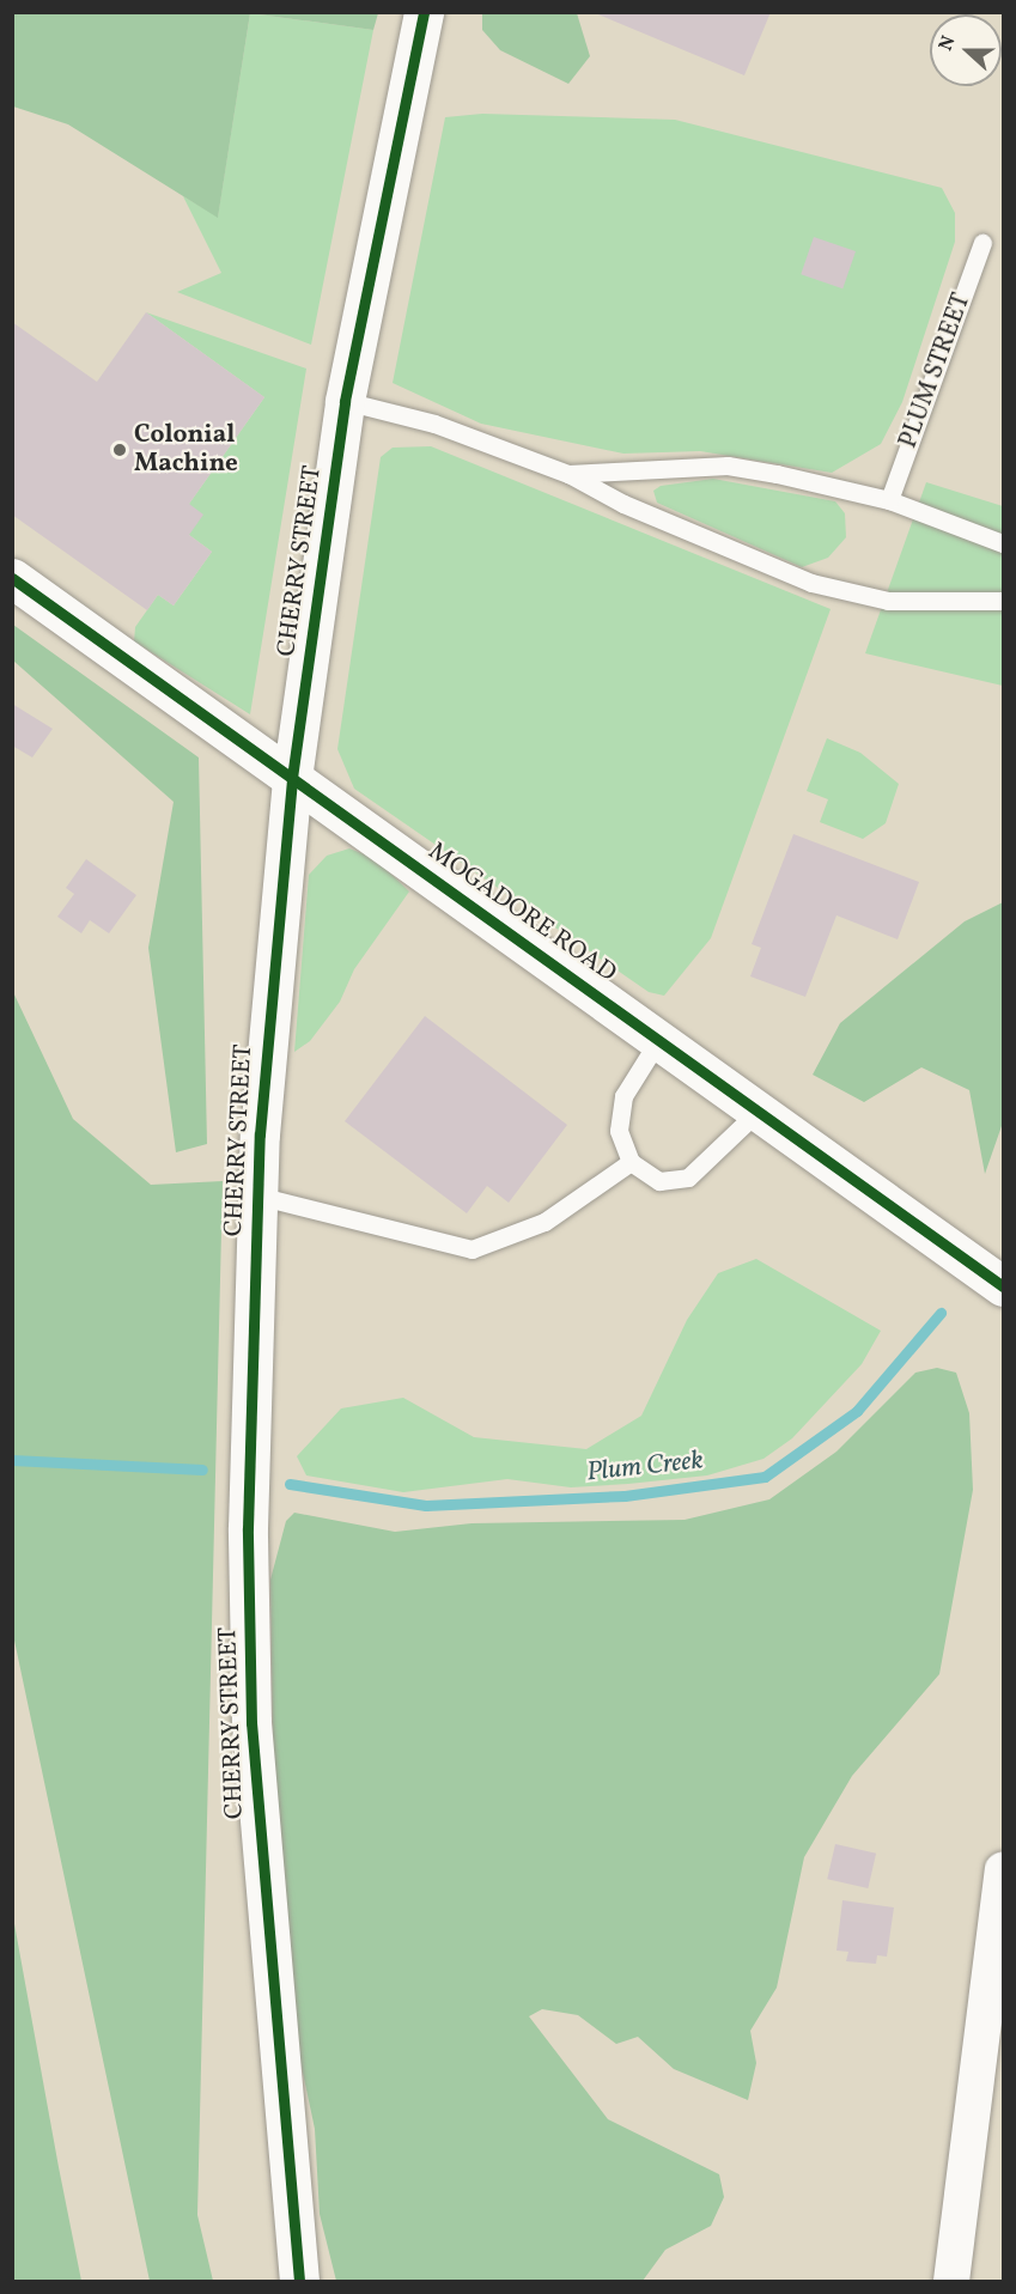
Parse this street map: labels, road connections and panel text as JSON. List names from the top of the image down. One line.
{"streets":{"street":["CHERRY STREET","MOGADORE ROAD"],"lane":["PLUM STREET"]},"crossings":[["CHERRY STREET","MOGADORE ROAD"]],"water":["Plum Creek"],"places":["Colonial Machine"],"north":"left"}
